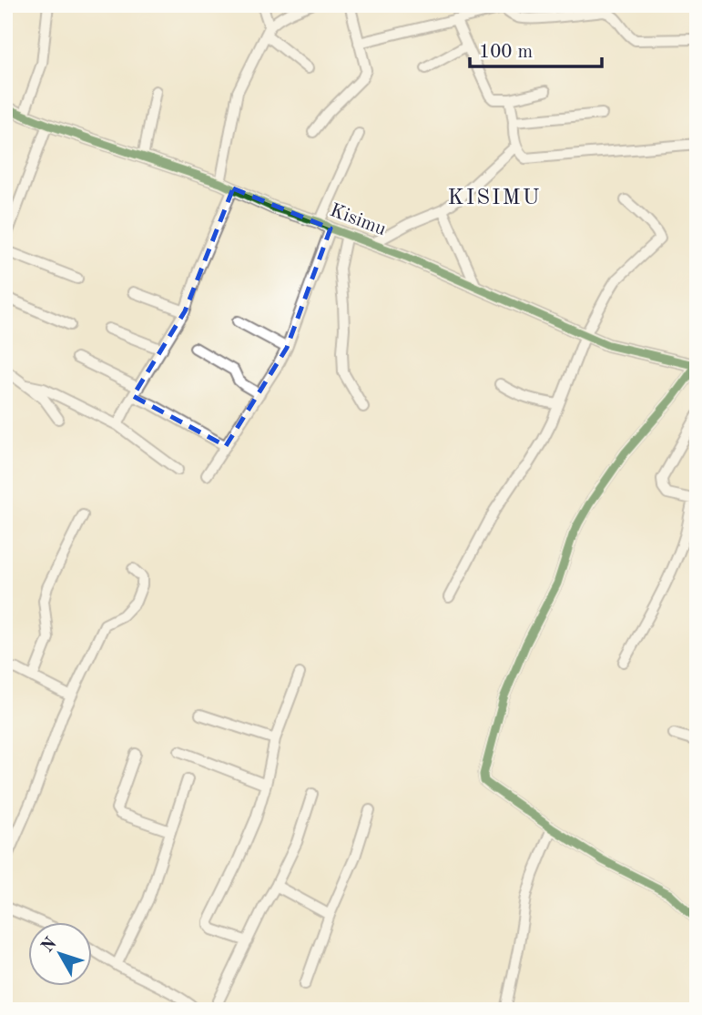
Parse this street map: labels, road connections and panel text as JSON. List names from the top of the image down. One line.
{"streets":{"street":["Kisimu"]},"districts":["KISIMU"],"scale_bar":"100 m","north":"top left"}
